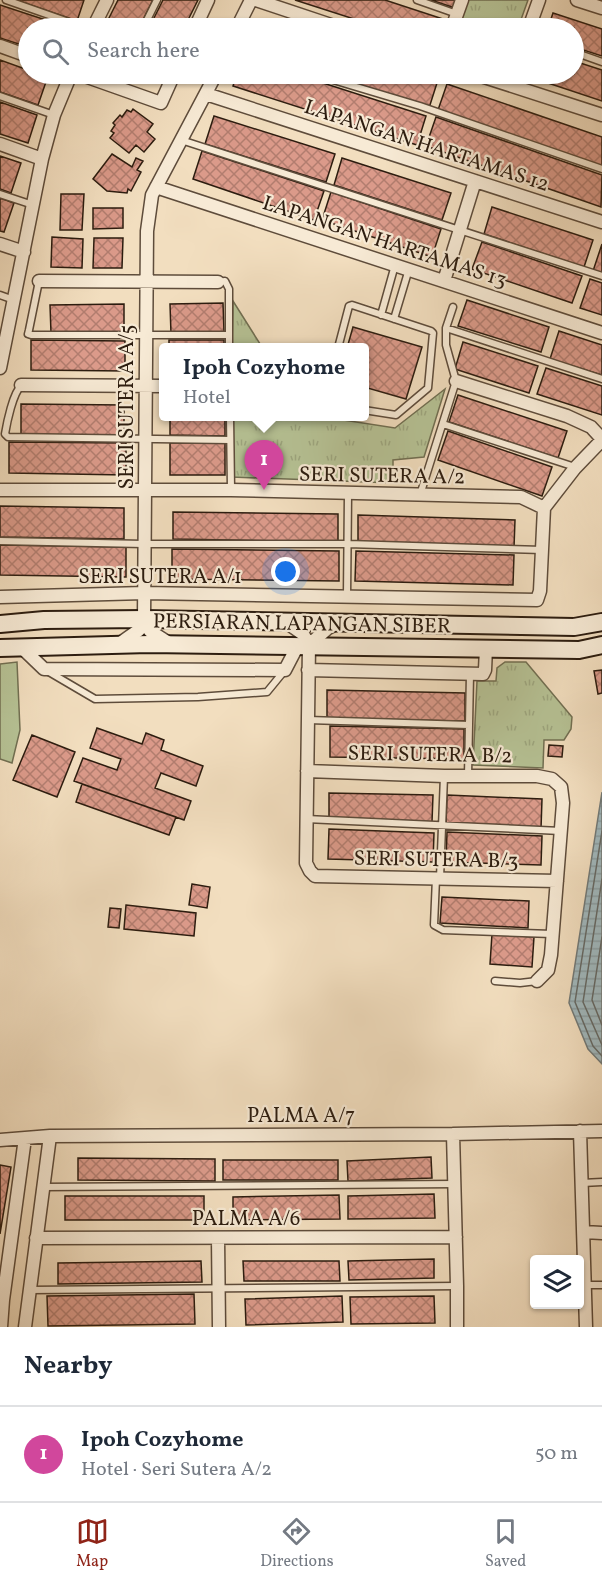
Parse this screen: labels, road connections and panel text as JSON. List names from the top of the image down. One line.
{"streets":{"main road":["PERSIARAN LAPANGAN SIBER"],"street":["LAPANGAN HARTAMAS 12","LAPANGAN HARTAMAS 13","SERI SUTERA A/5","SERI SUTERA A/2","SERI SUTERA A/1","SERI SUTERA B/2","SERI SUTERA B/3","PALMA A/7","PALMA A/6"]},"crossings":[["LAPANGAN HARTAMAS 13","SERI SUTERA A/5"],["SERI SUTERA A/5","SERI SUTERA A/2"],["SERI SUTERA A/5","SERI SUTERA A/1"],["SERI SUTERA A/5","PERSIARAN LAPANGAN SIBER"]],"page":{"search":"Search here","popup":["Ipoh Cozyhome","Hotel"],"pins":"1","heading":"Nearby","list":[{"mark":"1","name":"Ipoh Cozyhome","note":"Hotel · Seri Sutera A/2","value":"50 m"}],"nav":["Map","Directions","Saved"]}}
